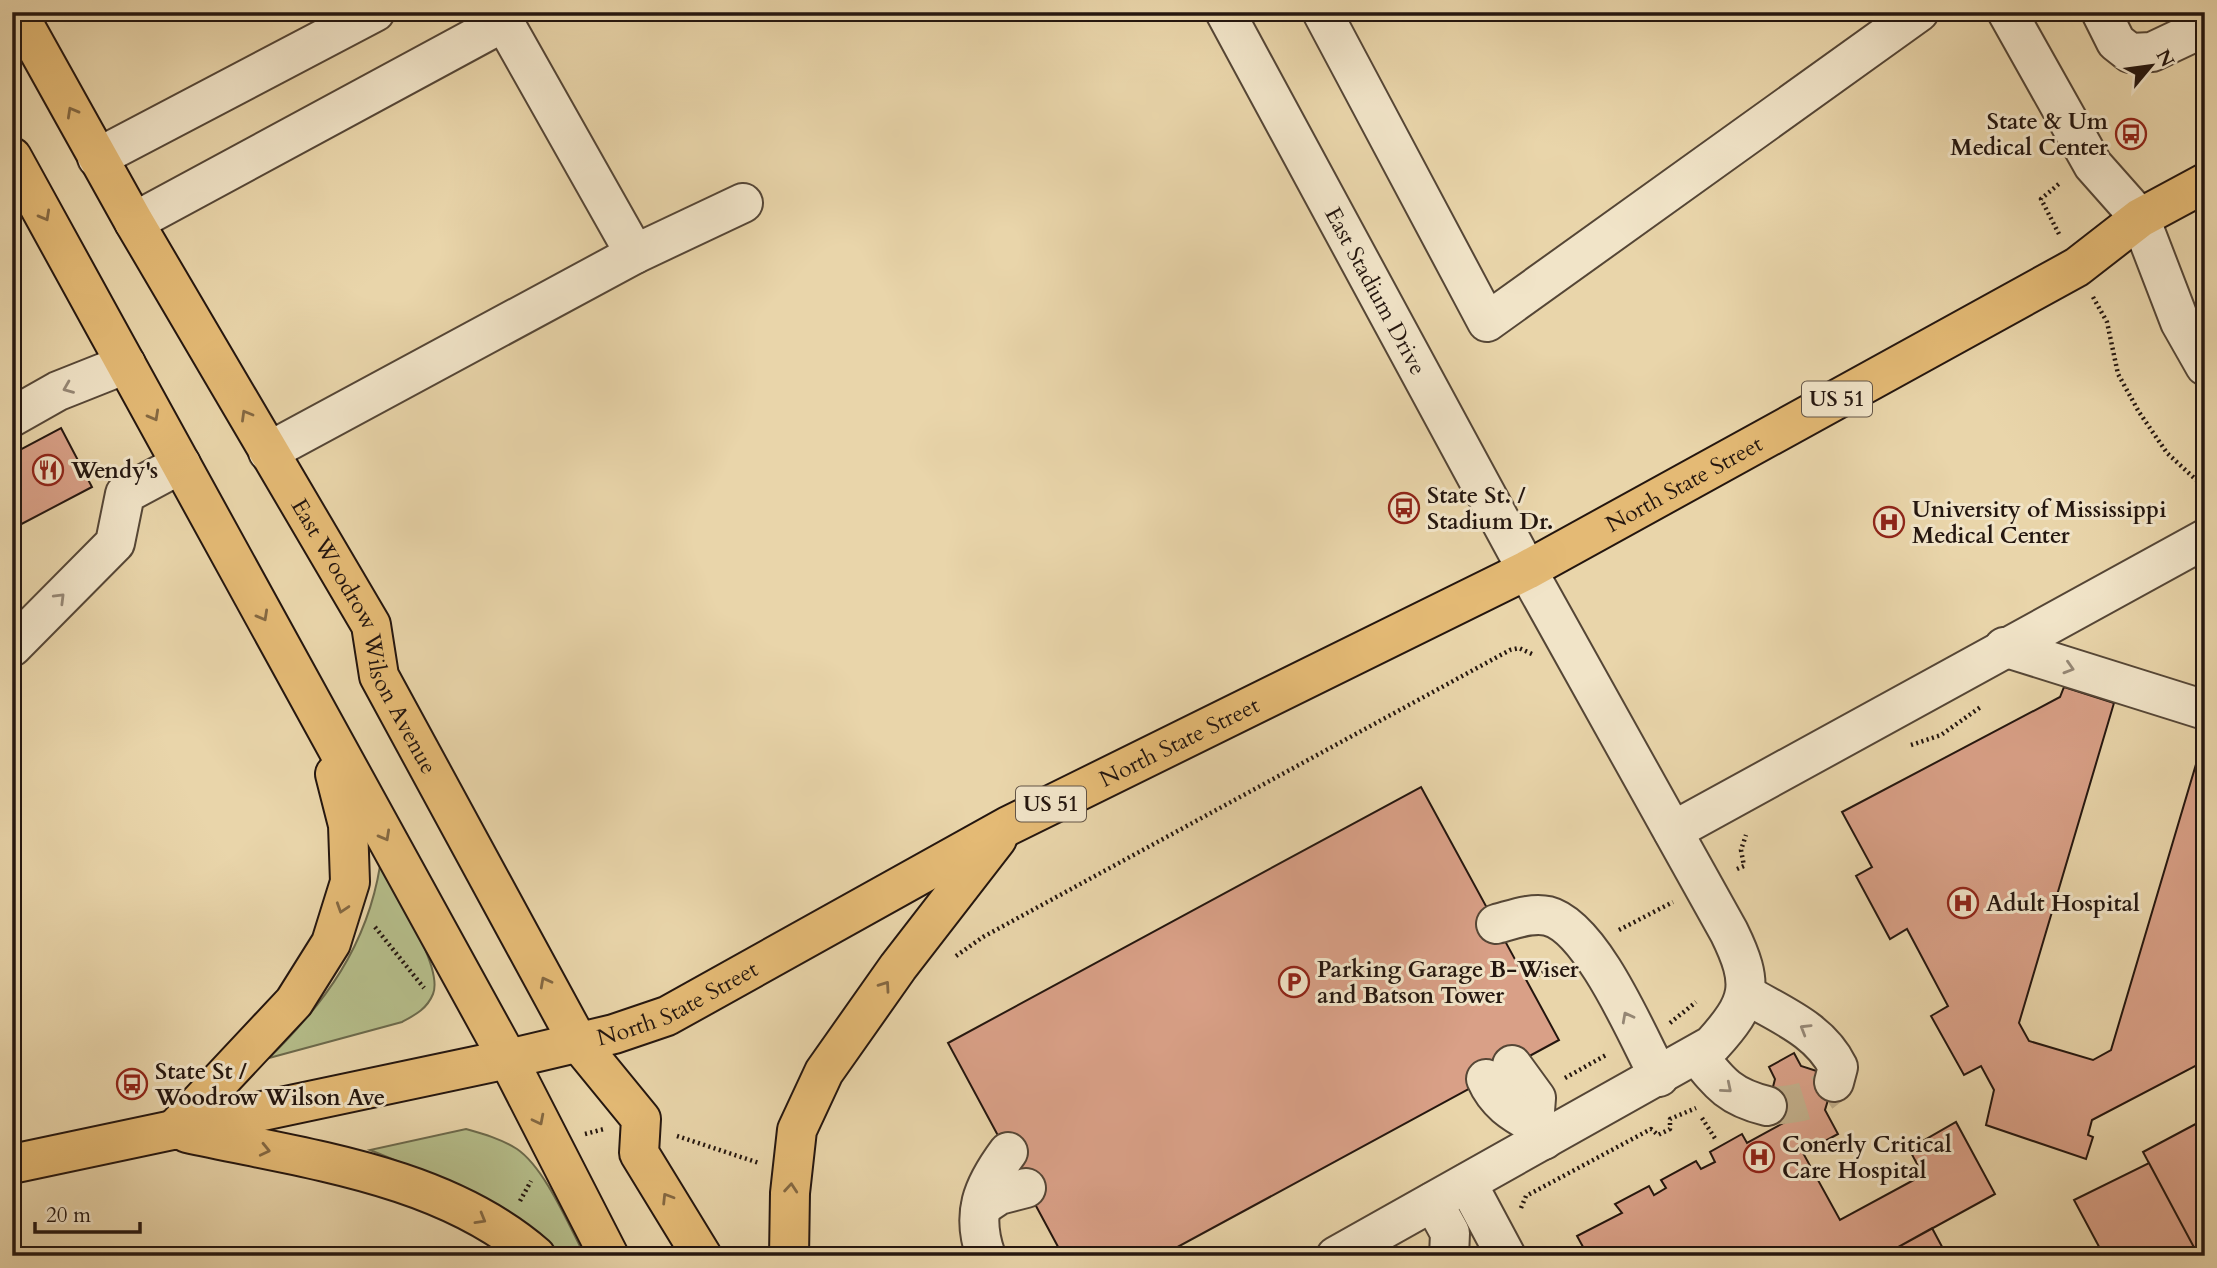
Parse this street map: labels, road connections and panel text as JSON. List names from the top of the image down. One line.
{"streets":{"main road":["US 51","North State Street","East Woodrow Wilson Avenue"],"street":["East Stadium Drive"]},"crossings":[["East Stadium Drive","North State Street"],["North State Street","East Woodrow Wilson Avenue"]],"places":{"bus stop":["State & Um Medical Center","State St. / Stadium Dr.","State St / Woodrow Wilson Ave"],"restaurant":["Wendy's"],"hospital":["University of Mississippi Medical Center","Adult Hospital","Conerly Critical Care Hospital"],"parking":["Parking Garage B-Wiser and Batson Tower"]},"scale_bar":"20 m","north":"top right"}
